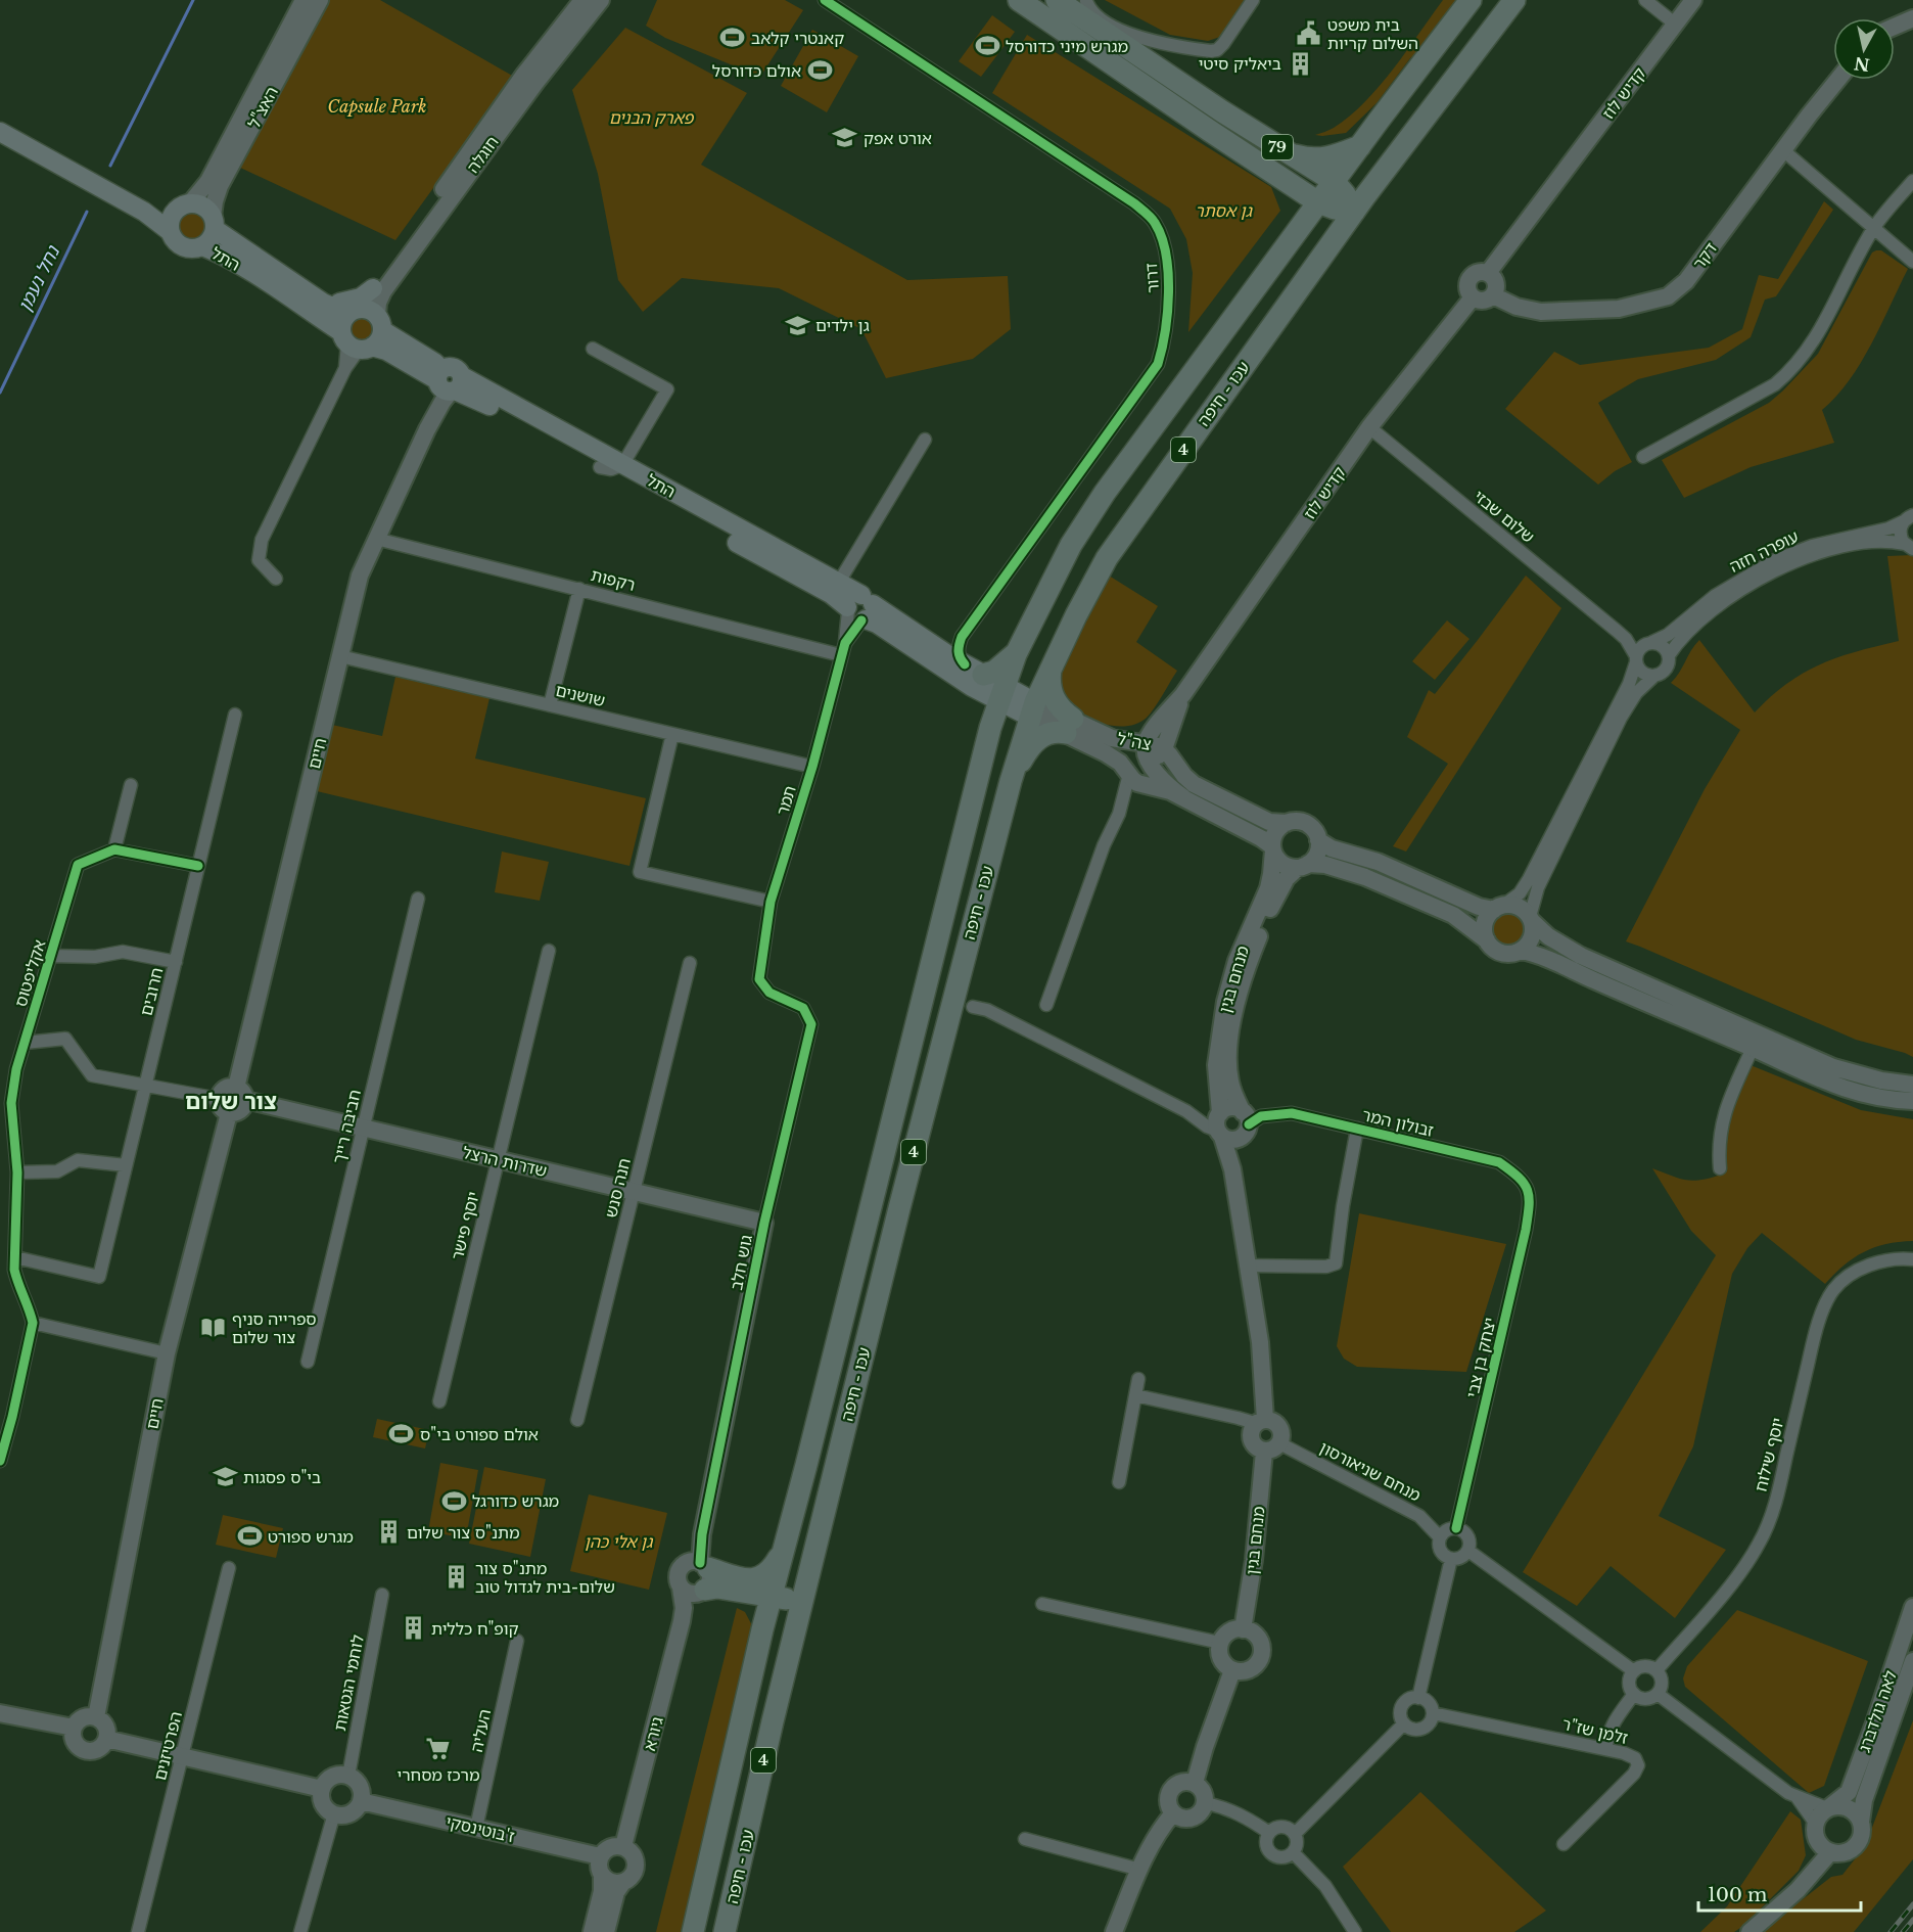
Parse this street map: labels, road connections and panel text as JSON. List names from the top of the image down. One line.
{"streets":{"highway":["79","עכו - חיפה","4"],"main road":["התל","צה\"ל"],"street":["קדיש לוז","האצ\"ל","חוגלה","דקר","דרור","שלום שבזי","עופרה חזה","רקפות","שושנים","חיים","תמר","אקליפטוס","מנחם בגין","חרובים","זבולון המר","חביבה רייך","שדרות הרצל","חנה סנש","יוסף פישר","גוש חלב","יצחק בן צבי","יוסף שילוח","מנחם שניאורסון","לוחמי הגטאות","לאה גולדברג","העליה","זלמן שז\"ר","גיורא","הפרטיזנים","ז'בוטינסקי"]},"crossings":[["קדיש לוז","דקר"],["קדיש לוז","שלום שבזי"],["קדיש לוז","צה\"ל"],["האצ\"ל","התל"],["79","עכו - חיפה"],["חוגלה","התל"],["התל","עכו - חיפה"],["התל","צה\"ל"],["התל","חיים"],["התל","תמר"],["עכו - חיפה","צה\"ל"],["שלום שבזי","עופרה חזה"],["רקפות","חיים"],["רקפות","תמר"],["שושנים","חיים"],["שושנים","תמר"],["צה\"ל","מנחם בגין"],["חיים","שדרות הרצל"],["תמר","גוש חלב"],["אקליפטוס","חרובים"],["מנחם בגין","זבולון המר"],["מנחם בגין","מנחם שניאורסון"],["זבולון המר","יצחק בן צבי"],["חביבה רייך","שדרות הרצל"],["שדרות הרצל","חנה סנש"],["שדרות הרצל","יוסף פישר"],["שדרות הרצל","גוש חלב"],["גוש חלב","גיורא"],["יצחק בן צבי","מנחם שניאורסון"],["לוחמי הגטאות","ז'בוטינסקי"],["העליה","ז'בוטינסקי"],["גיורא","ז'בוטינסקי"]],"districts":["צור שלום"],"water":["נחל נעמן"],"parks":["Capsule Park","פארק הבנים","גן אסתר","גן אלי כהן"],"places":{"public building":["בית משפט השלום קריות"],"sports":["קאנטרי קלאב","מגרש מיני כדורסל","אולם כדורסל","אולם ספורט בי\"ס","מגרש כדורגל","מגרש ספורט"],"building":["ביאליק סיטי","מתנ\"ס צור שלום","מתנ\"ס צור שלום-בית לגדול טוב","קופ\"ח כללית"],"school or university":["אורט אפק","גן ילדים","בי\"ס פסגות"],"library":["ספרייה סניף צור שלום"],"supermarket":["מרכז מסחרי"]},"scale_bar":"100 m","north":"bottom"}
